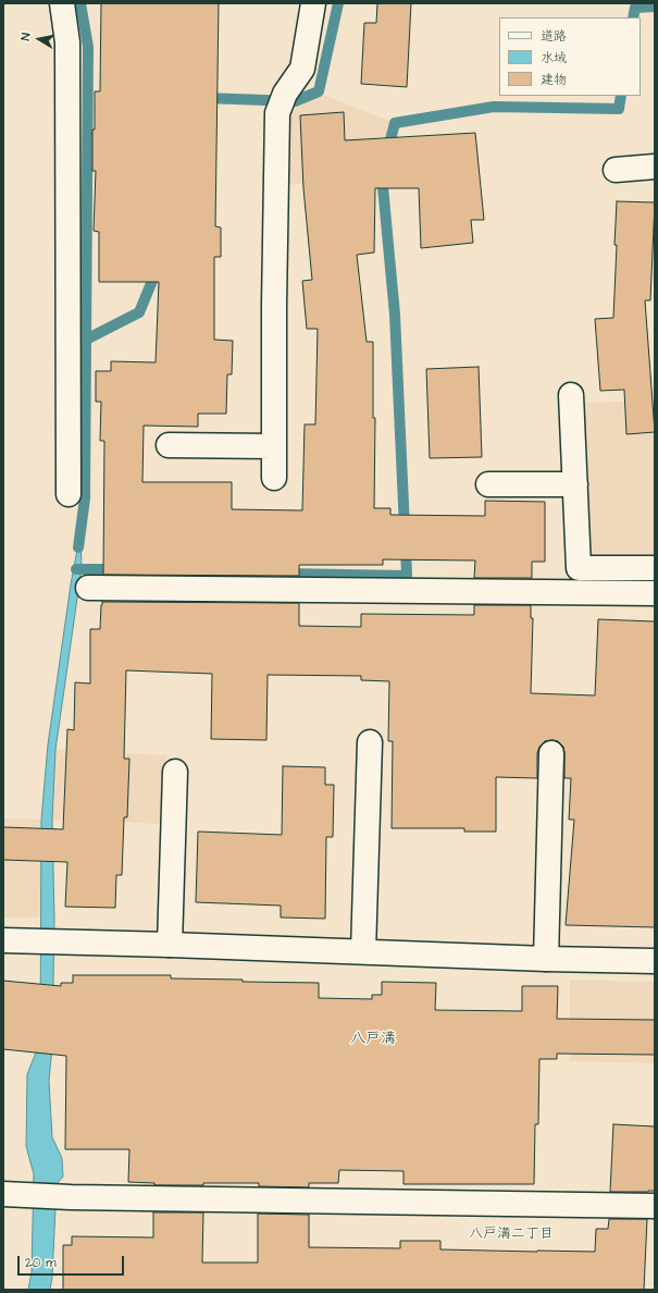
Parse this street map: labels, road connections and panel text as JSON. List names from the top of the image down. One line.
{"districts":["八戸溝","八戸溝二丁目"],"legend":["道路","水域","建物"],"scale_bar":"20 m","north":"left"}
